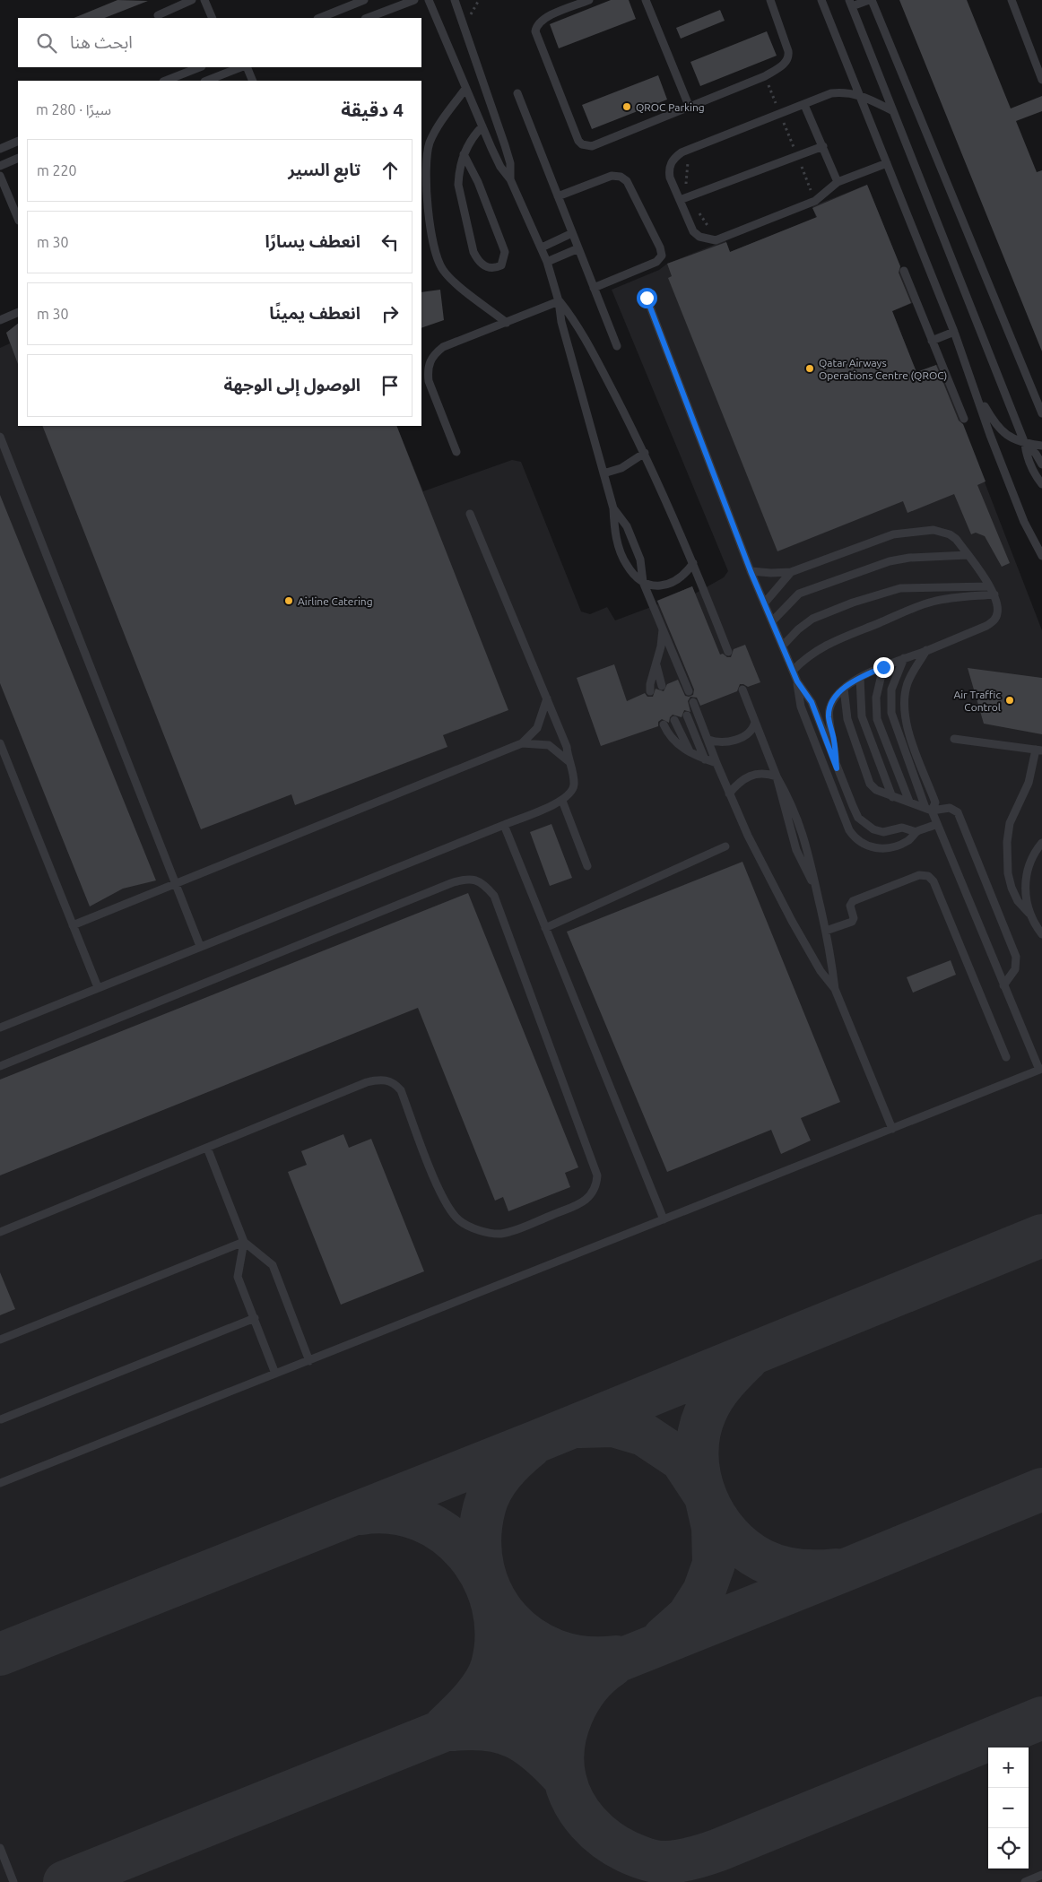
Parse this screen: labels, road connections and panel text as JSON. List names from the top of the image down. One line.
{"places":["QROC Parking","Qatar Airways Operations Centre (QROC)","Airline Catering","Air Traffic Control"],"page":{"search":"ابحث هنا","heading":["4 دقيقة","سيرًا · 280 m"],"list":[["تابع السير","220 m"],["انعطف يسارًا","30 m"],["انعطف يمينًا","30 m"],"الوصول إلى الوجهة"],"map_buttons":["+","−"]}}
